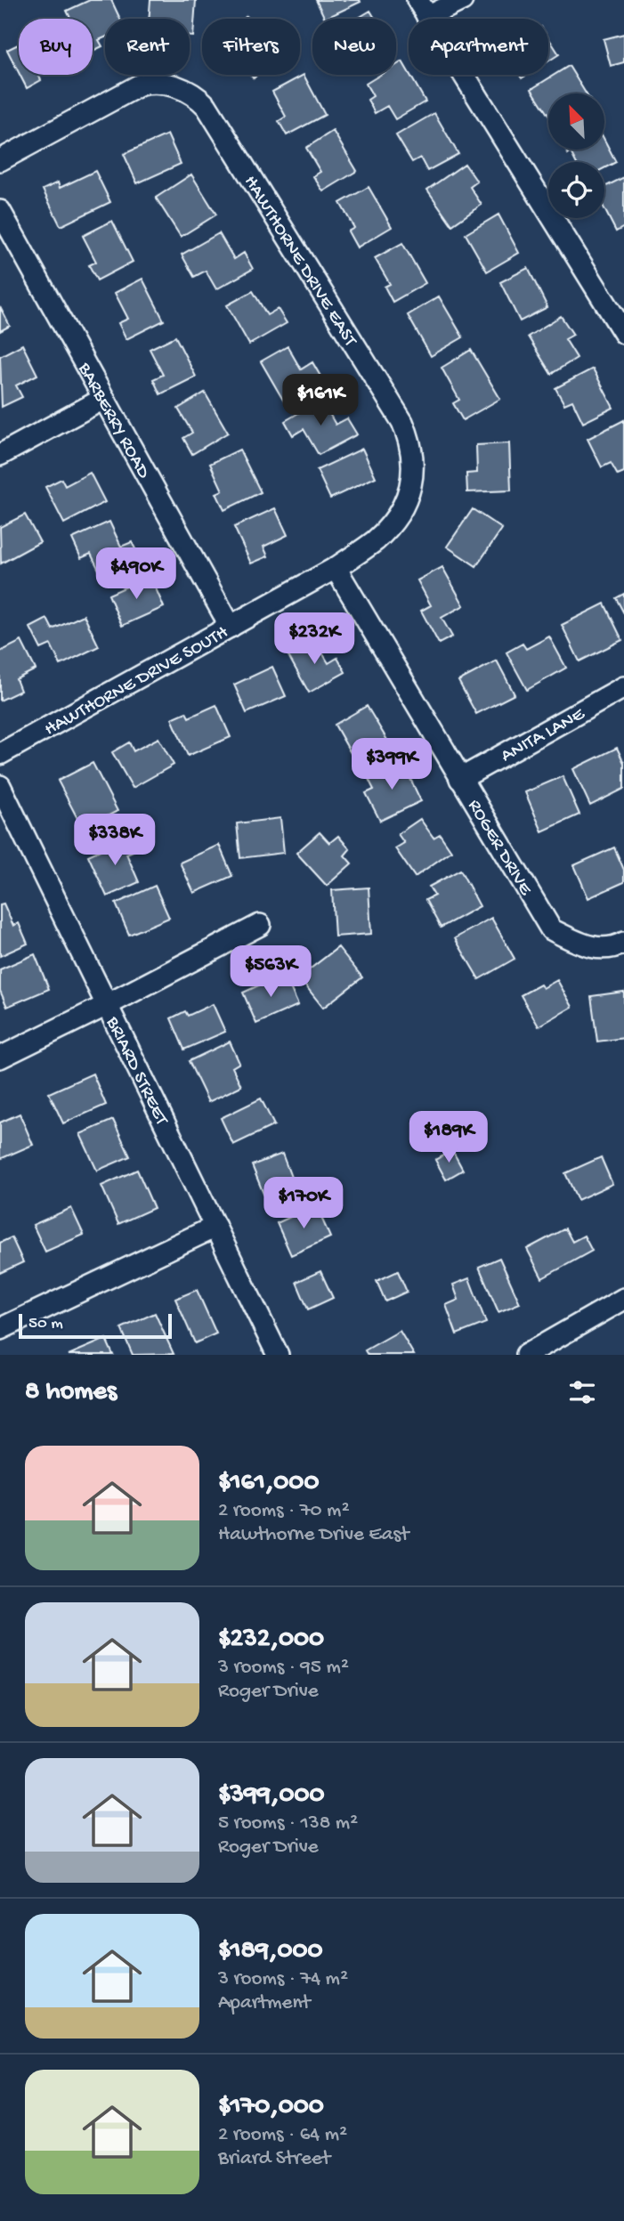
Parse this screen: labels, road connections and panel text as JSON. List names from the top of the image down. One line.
{"streets":{"street":["HAWTHORNE DRIVE EAST","BARBERRY ROAD","HAWTHORNE DRIVE SOUTH","ANITA LANE","ROGER DRIVE","BRIARD STREET"]},"crossings":[["HAWTHORNE DRIVE EAST","HAWTHORNE DRIVE SOUTH"],["HAWTHORNE DRIVE EAST","ROGER DRIVE"],["BARBERRY ROAD","HAWTHORNE DRIVE SOUTH"],["HAWTHORNE DRIVE SOUTH","ROGER DRIVE"],["ANITA LANE","ROGER DRIVE"]],"scale_bar":"50 m","north":"top left","page":{"chip":["Buy","Rent","Filters","New","Apartment"],"price":["$161K","$490K","$232K","$399K","$338K","$563K","$189K","$170K"],"scale":"50 m","heading":"8 homes","list":[{"name":"$161,000","note":"2 rooms · 70 m² · Hawthorne Drive East"},{"name":"$232,000","note":"3 rooms · 95 m² · Roger Drive"},{"name":"$399,000","note":"5 rooms · 138 m² · Roger Drive"},{"name":"$189,000","note":"3 rooms · 74 m² · Apartment"},{"name":"$170,000","note":"2 rooms · 64 m² · Briard Street"}]}}
